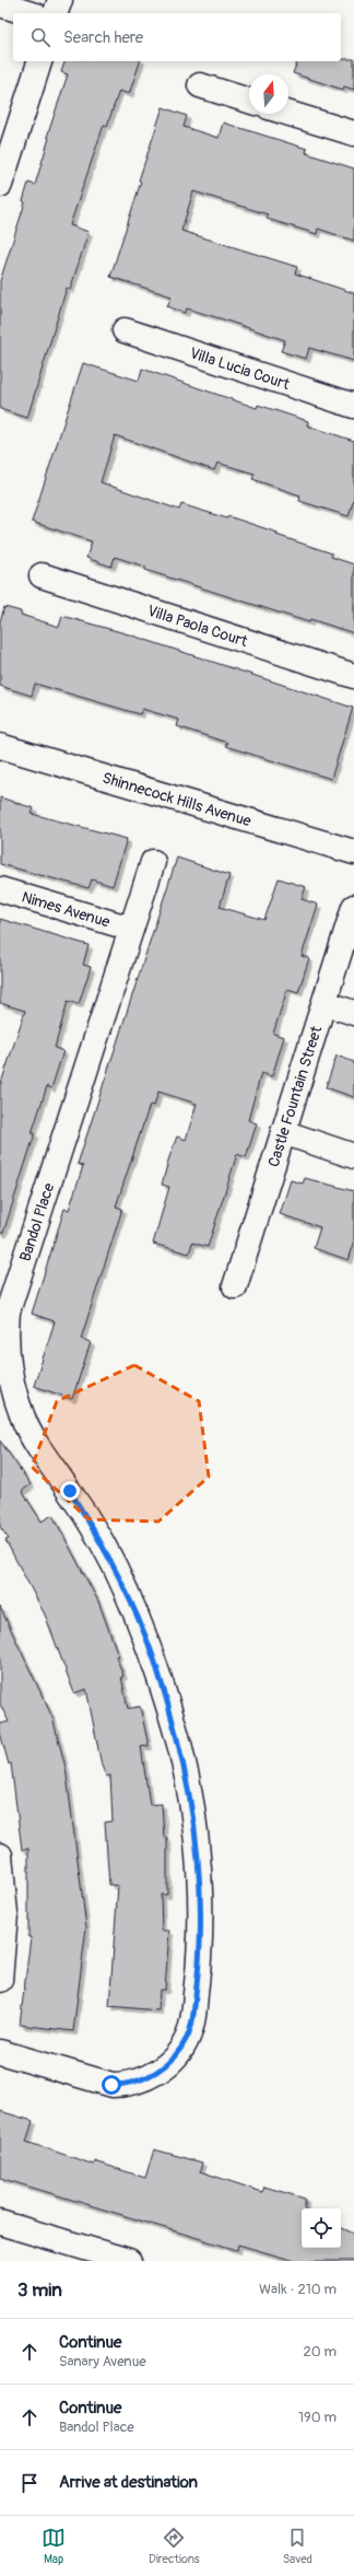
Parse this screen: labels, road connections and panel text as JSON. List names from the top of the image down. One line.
{"streets":{"street":["Villa Lucia Court","Villa Paola Court","Shinnecock Hills Avenue","Nimes Avenue","Castle Fountain Street","Bandol Place"]},"crossings":[["Nimes Avenue","Bandol Place"]],"north":"top","page":{"search":"Search here","heading":["3 min","Walk · 210 m"],"list":[["Continue","Sanary Avenue","20 m"],["Continue","Bandol Place","190 m"],"Arrive at destination"],"nav":["Map","Directions","Saved"]}}
